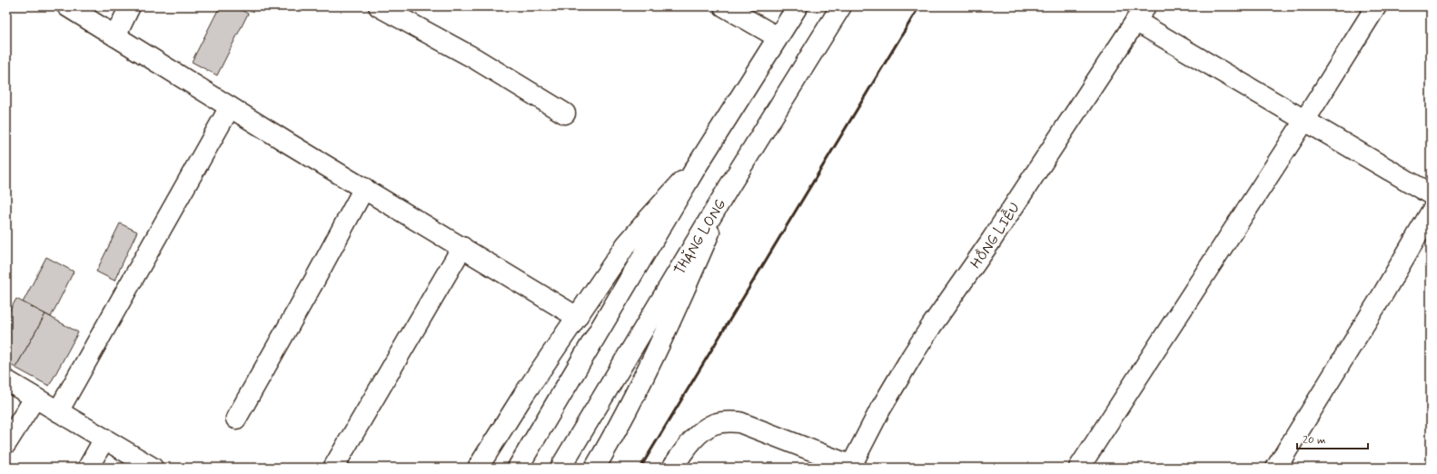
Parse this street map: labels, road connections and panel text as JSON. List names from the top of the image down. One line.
{"streets":{"street":["HỒNG LIỄU","THĂNG LONG"]},"scale_bar":"20 m"}
